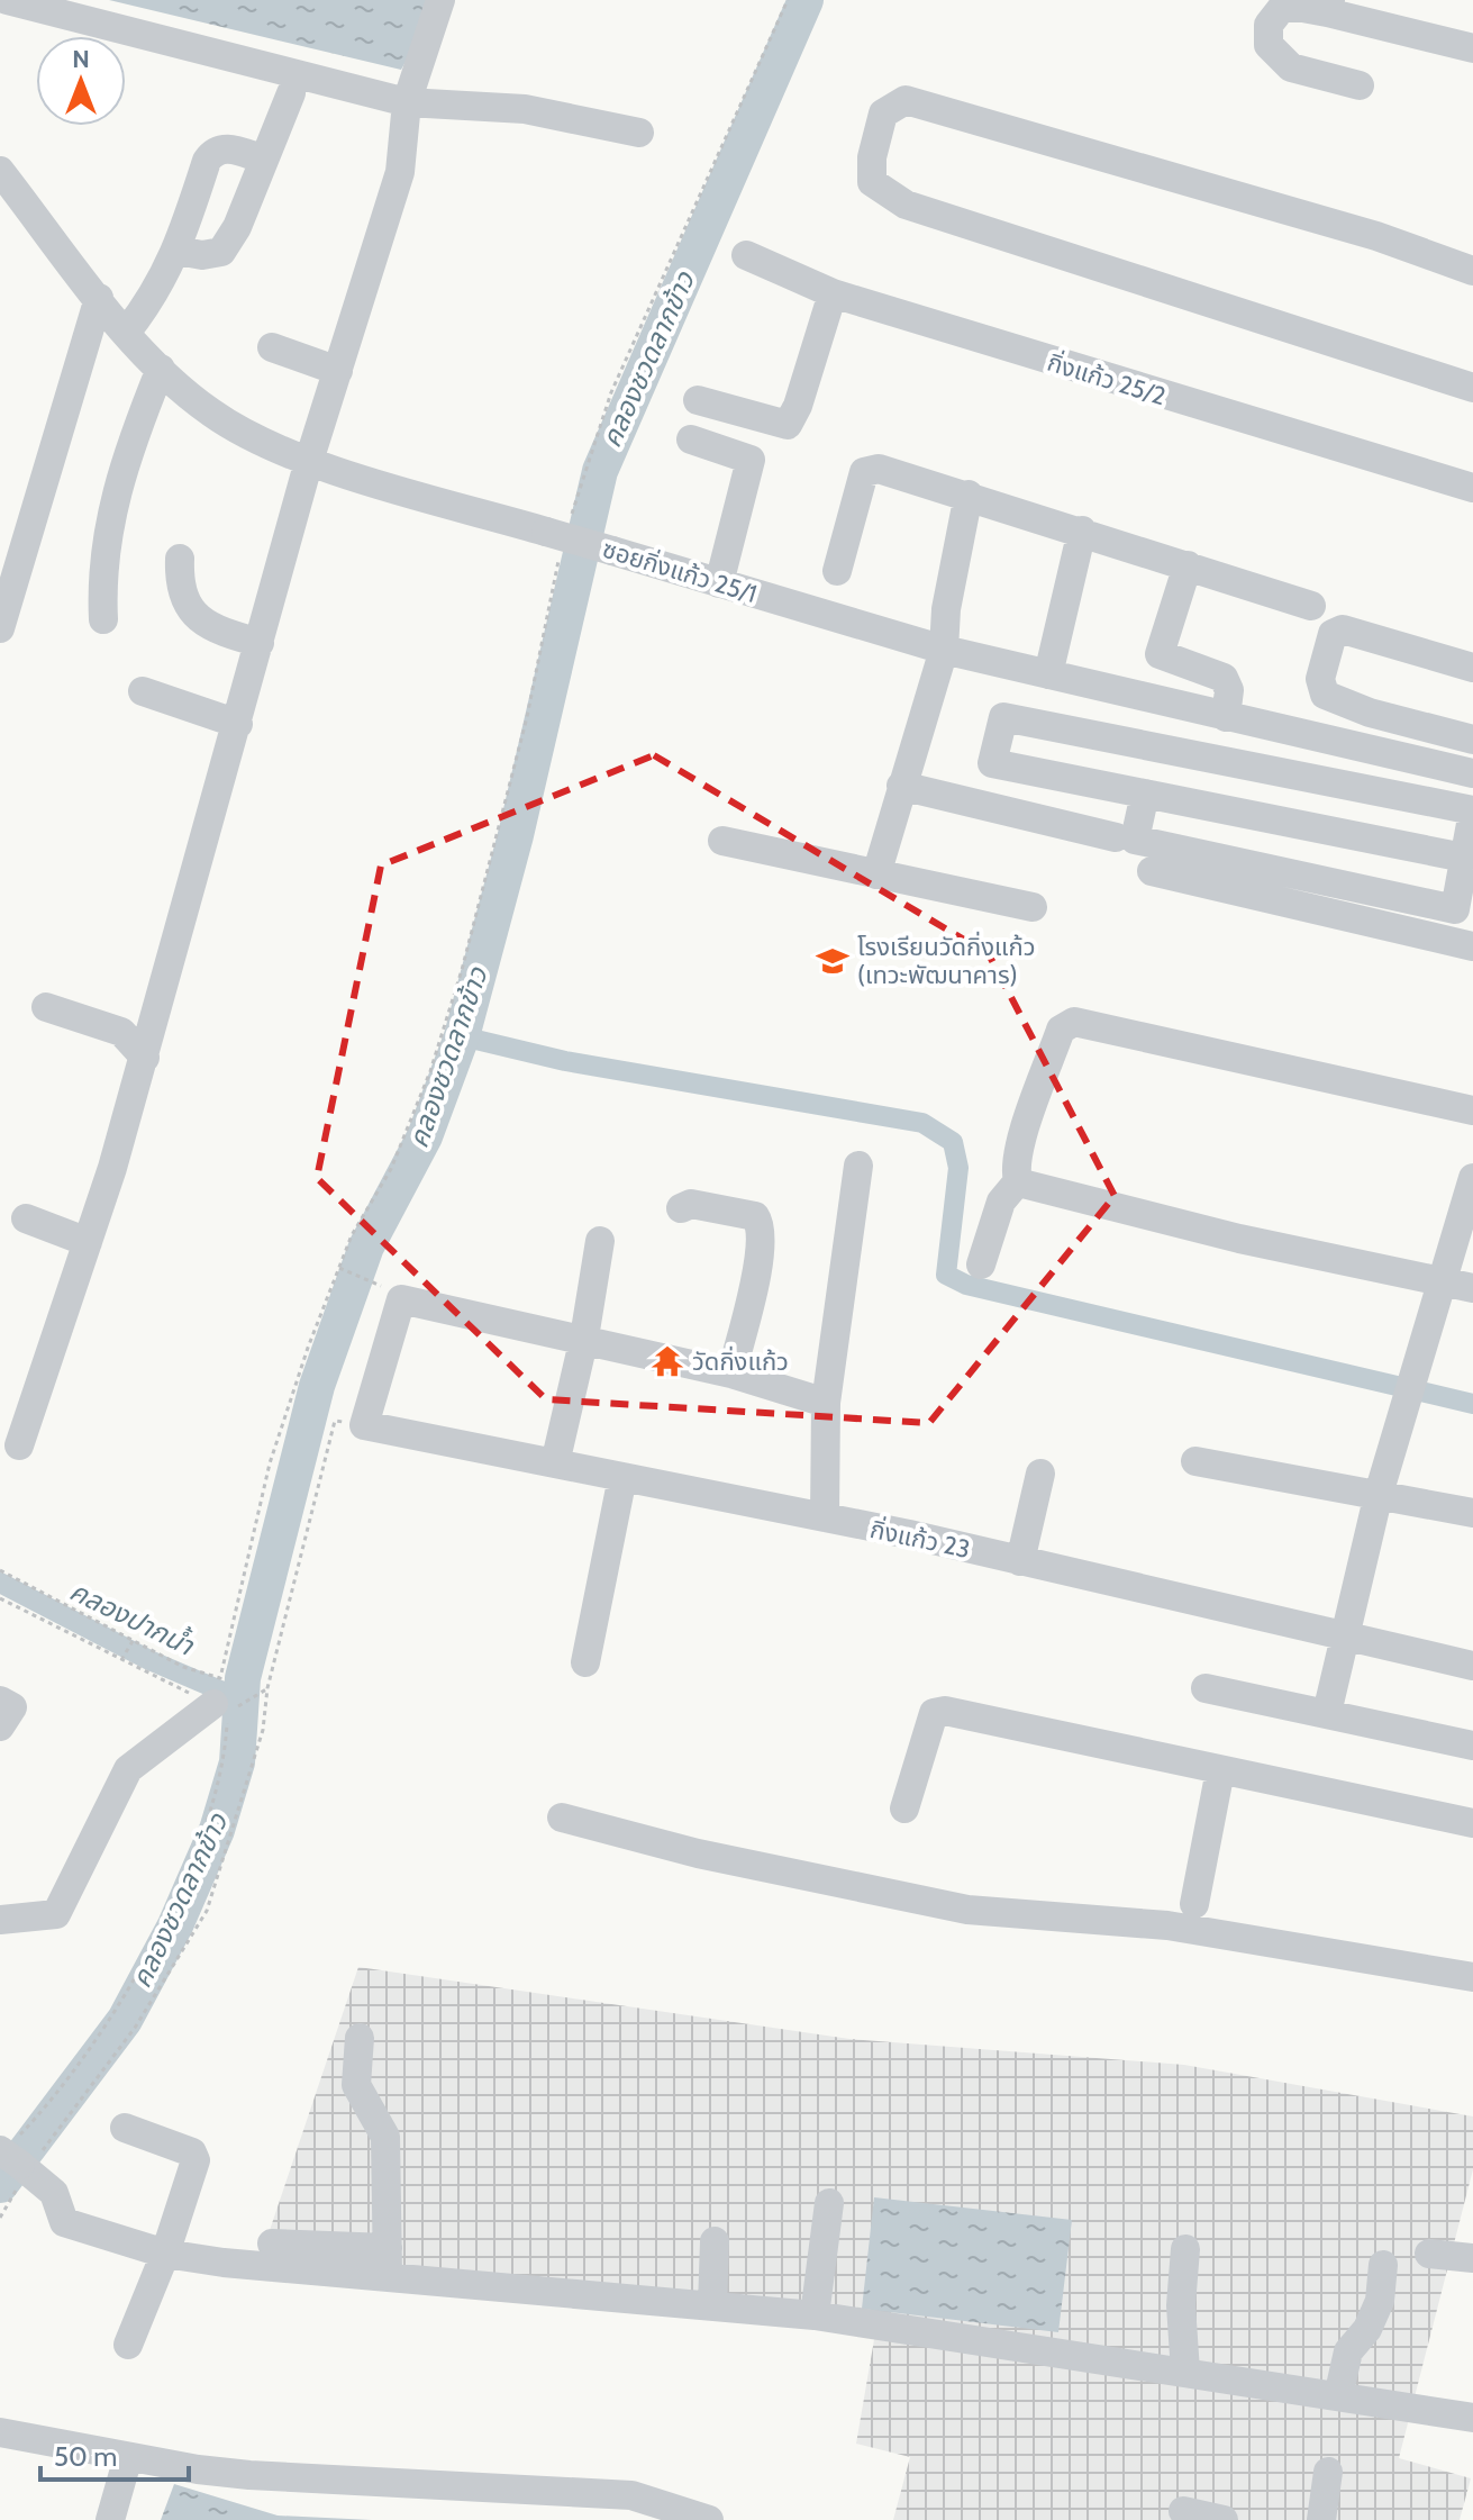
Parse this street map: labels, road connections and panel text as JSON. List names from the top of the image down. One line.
{"streets":{"street":["กิ่งแก้ว 25/2","ซอยกิ่งแก้ว 25/1","กิ่งแก้ว 23"]},"water":["คลองชวดลากข้าว","คลองปากน้ำ"],"places":{"school or university":["โรงเรียนวัดกิ่งแก้ว (เทวะพัฒนาคาร)"],"temple":["วัดกิ่งแก้ว"]},"scale_bar":"50 m","north":"top"}
